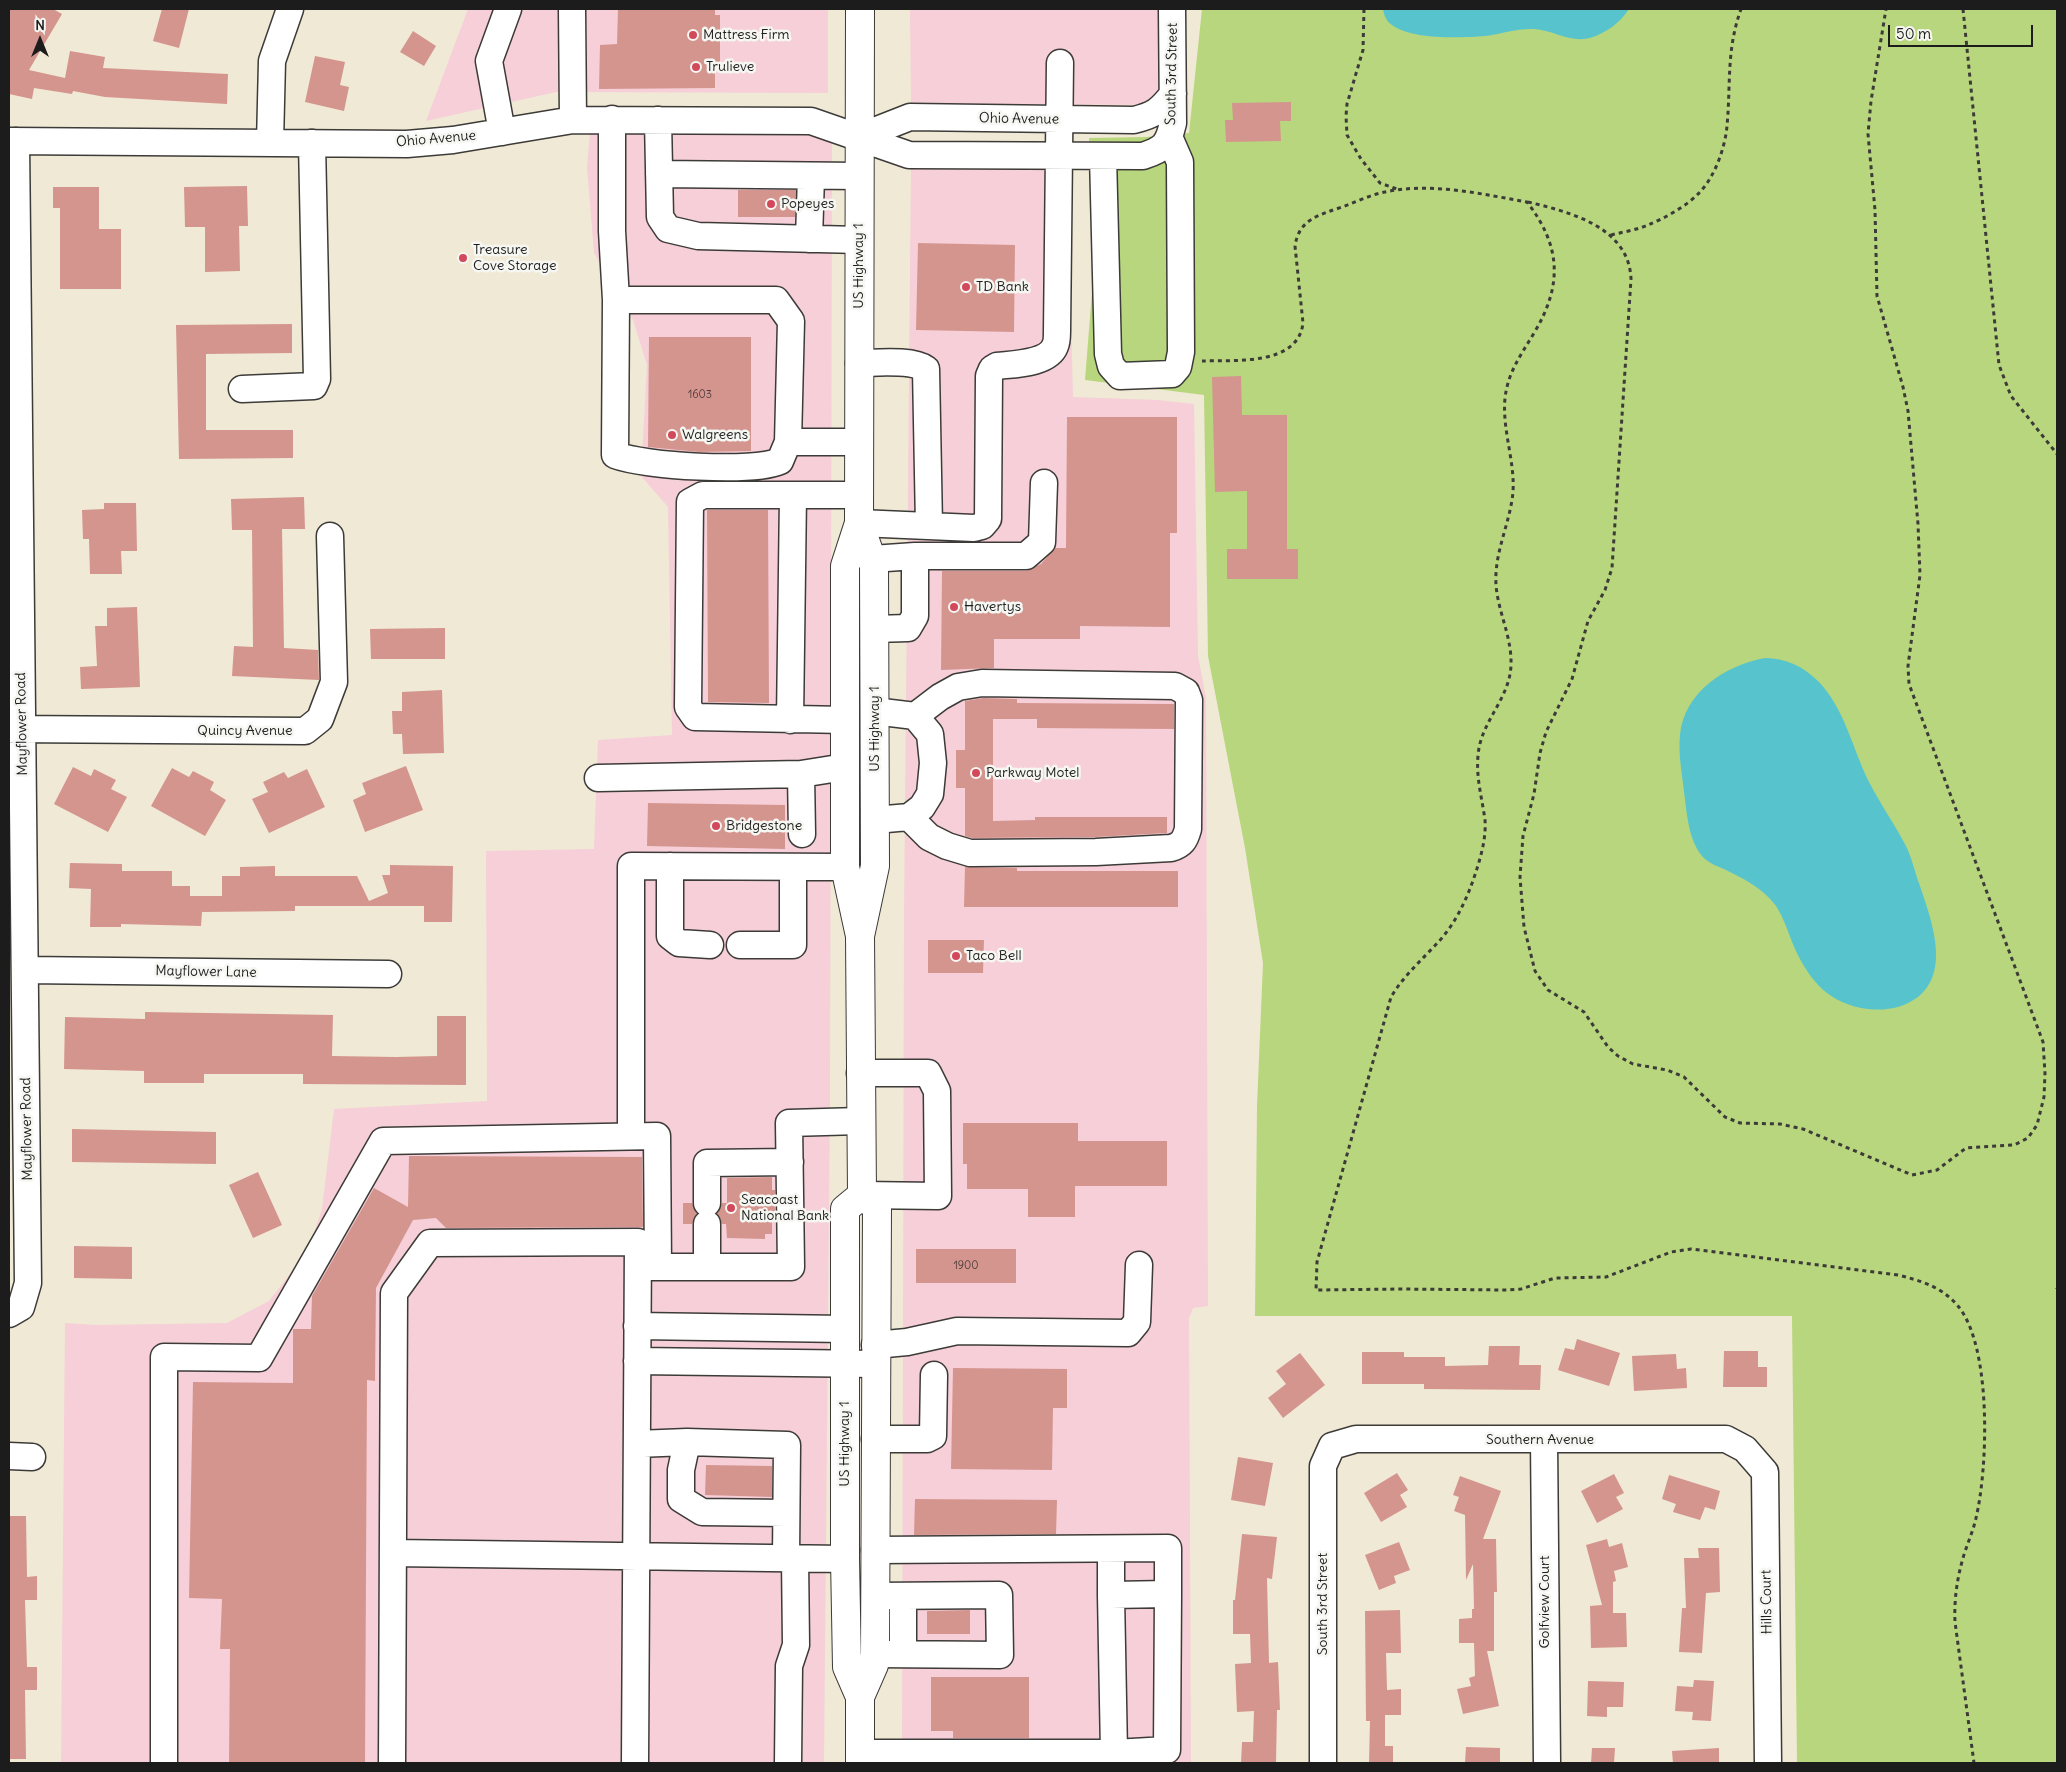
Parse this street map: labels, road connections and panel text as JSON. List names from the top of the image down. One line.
{"streets":{"main road":["US Highway 1"],"street":["South 3rd Street","Ohio Avenue","Mayflower Road","Quincy Avenue","Mayflower Lane","Southern Avenue","Golfview Court","Hills Court"]},"crossings":[["South 3rd Street","Ohio Avenue"],["South 3rd Street","Southern Avenue"],["Ohio Avenue","US Highway 1"],["Ohio Avenue","Mayflower Road"],["Mayflower Road","Quincy Avenue"],["Mayflower Road","Mayflower Lane"],["Southern Avenue","Golfview Court"],["Southern Avenue","Hills Court"]],"places":["Mattress Firm","Trulieve","Popeyes","Treasure Cove Storage","TD Bank","Walgreens","Havertys","Parkway Motel","Bridgestone","Taco Bell","Seacoast National Bank"],"house_numbers":["1603","1900"],"scale_bar":"50 m","north":"top"}
